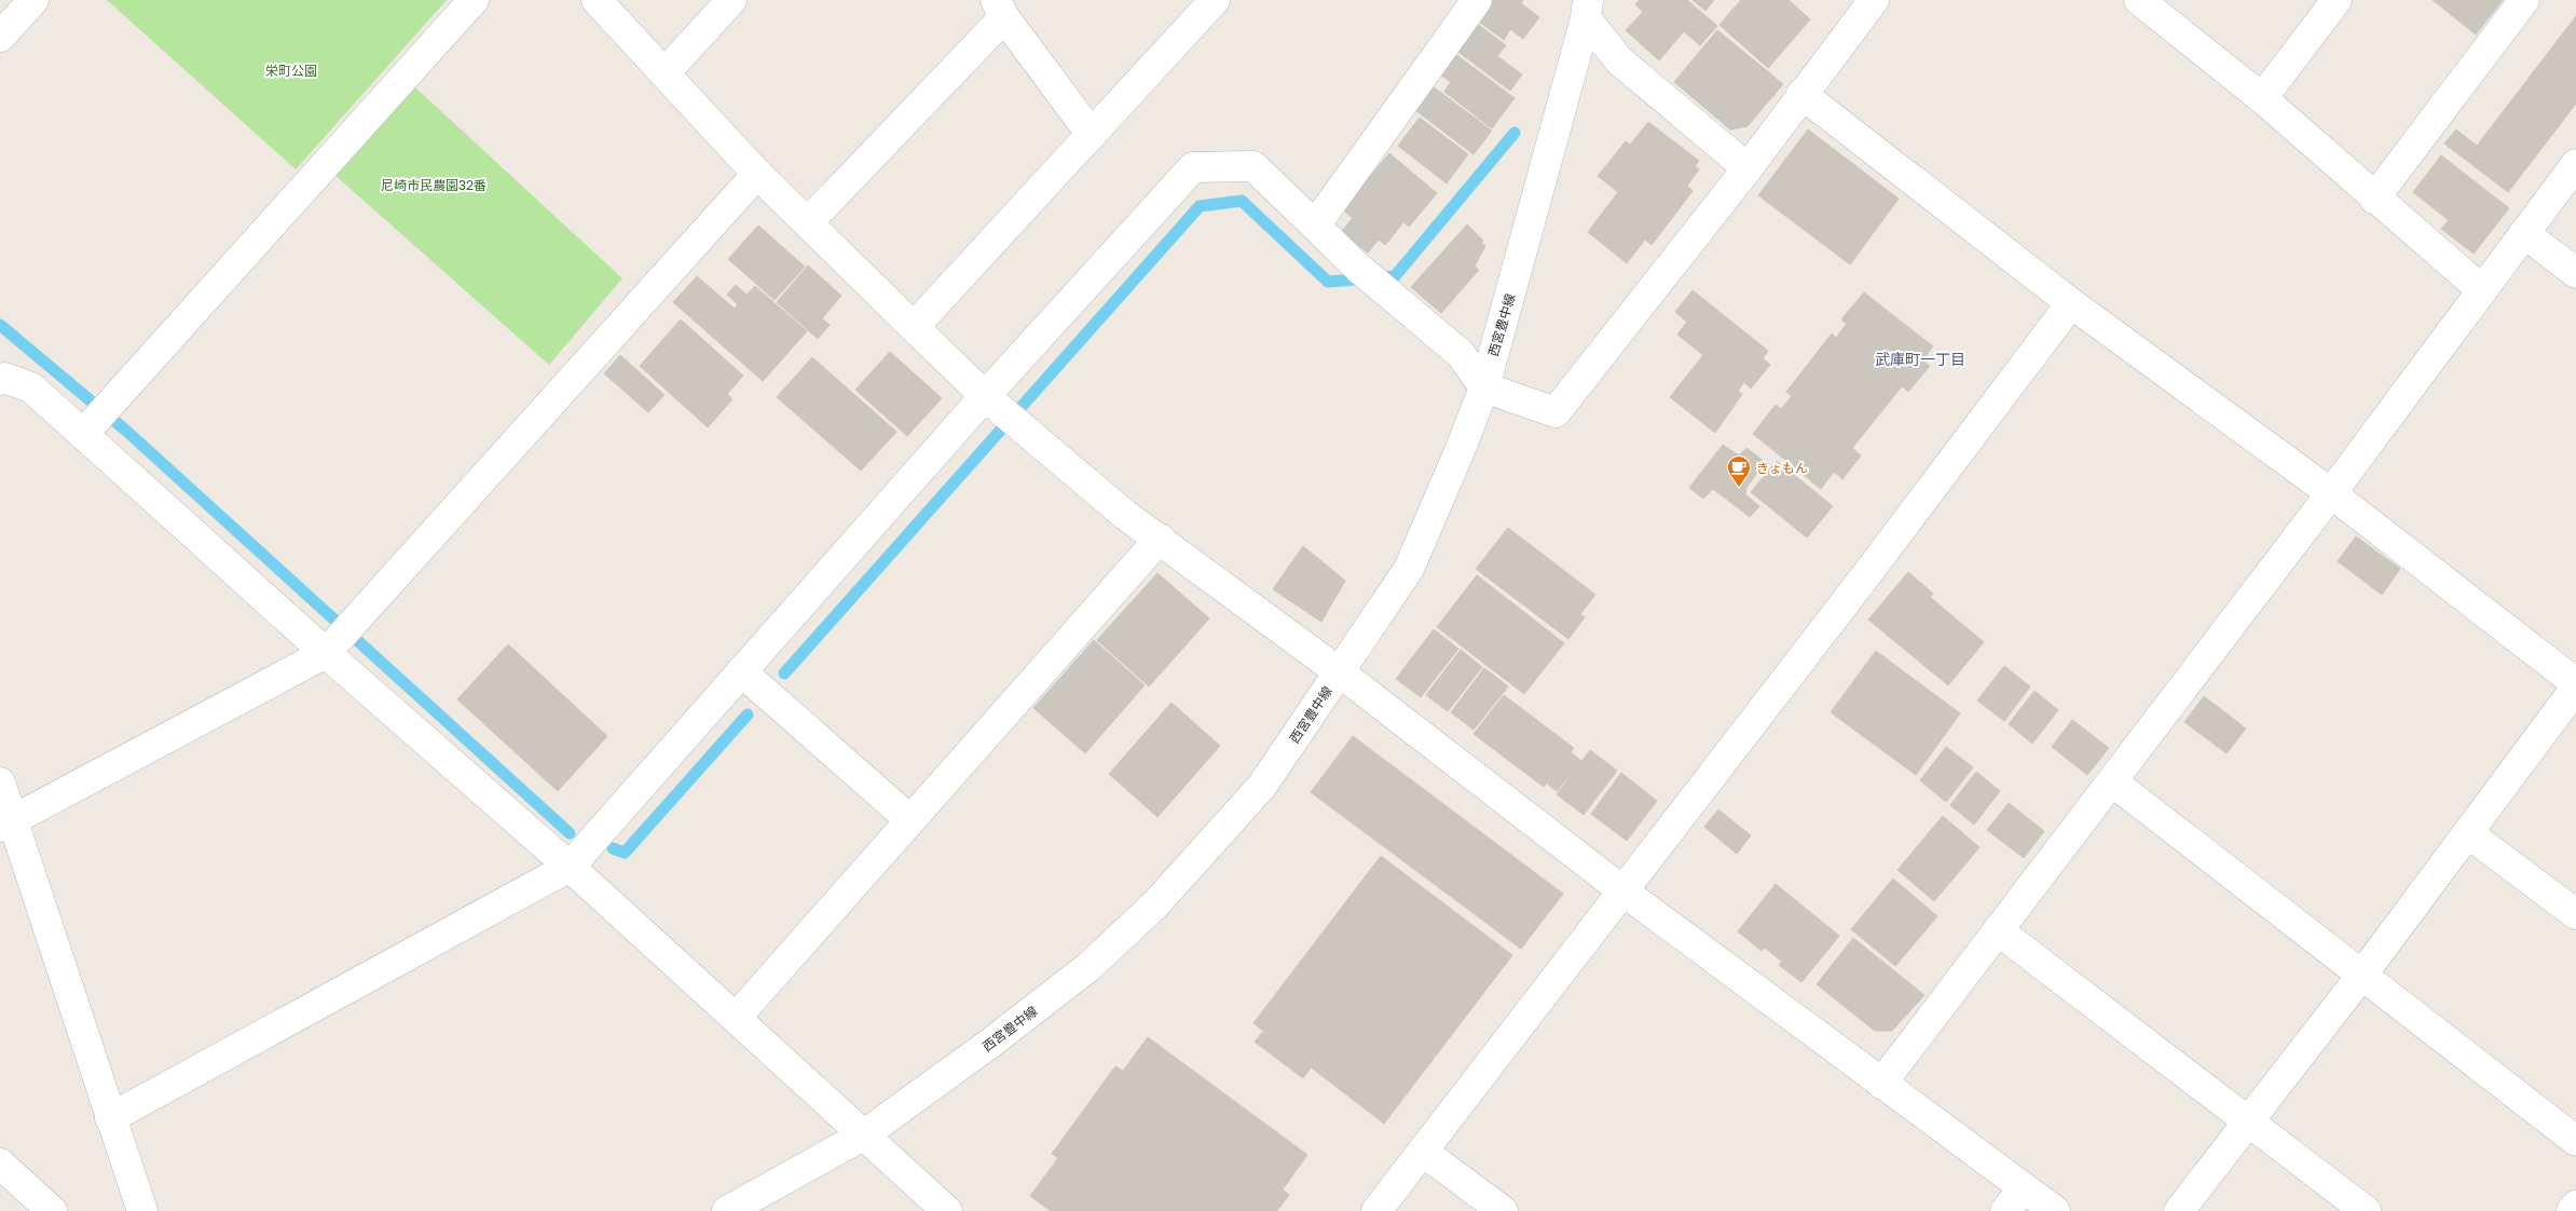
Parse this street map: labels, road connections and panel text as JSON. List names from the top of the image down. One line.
{"streets":{"street":["西宮豊中線"]},"districts":["武庫町一丁目"],"parks":["栄町公園","尼崎市民農園32番"],"places":{"cafe":["きょもん"]}}
